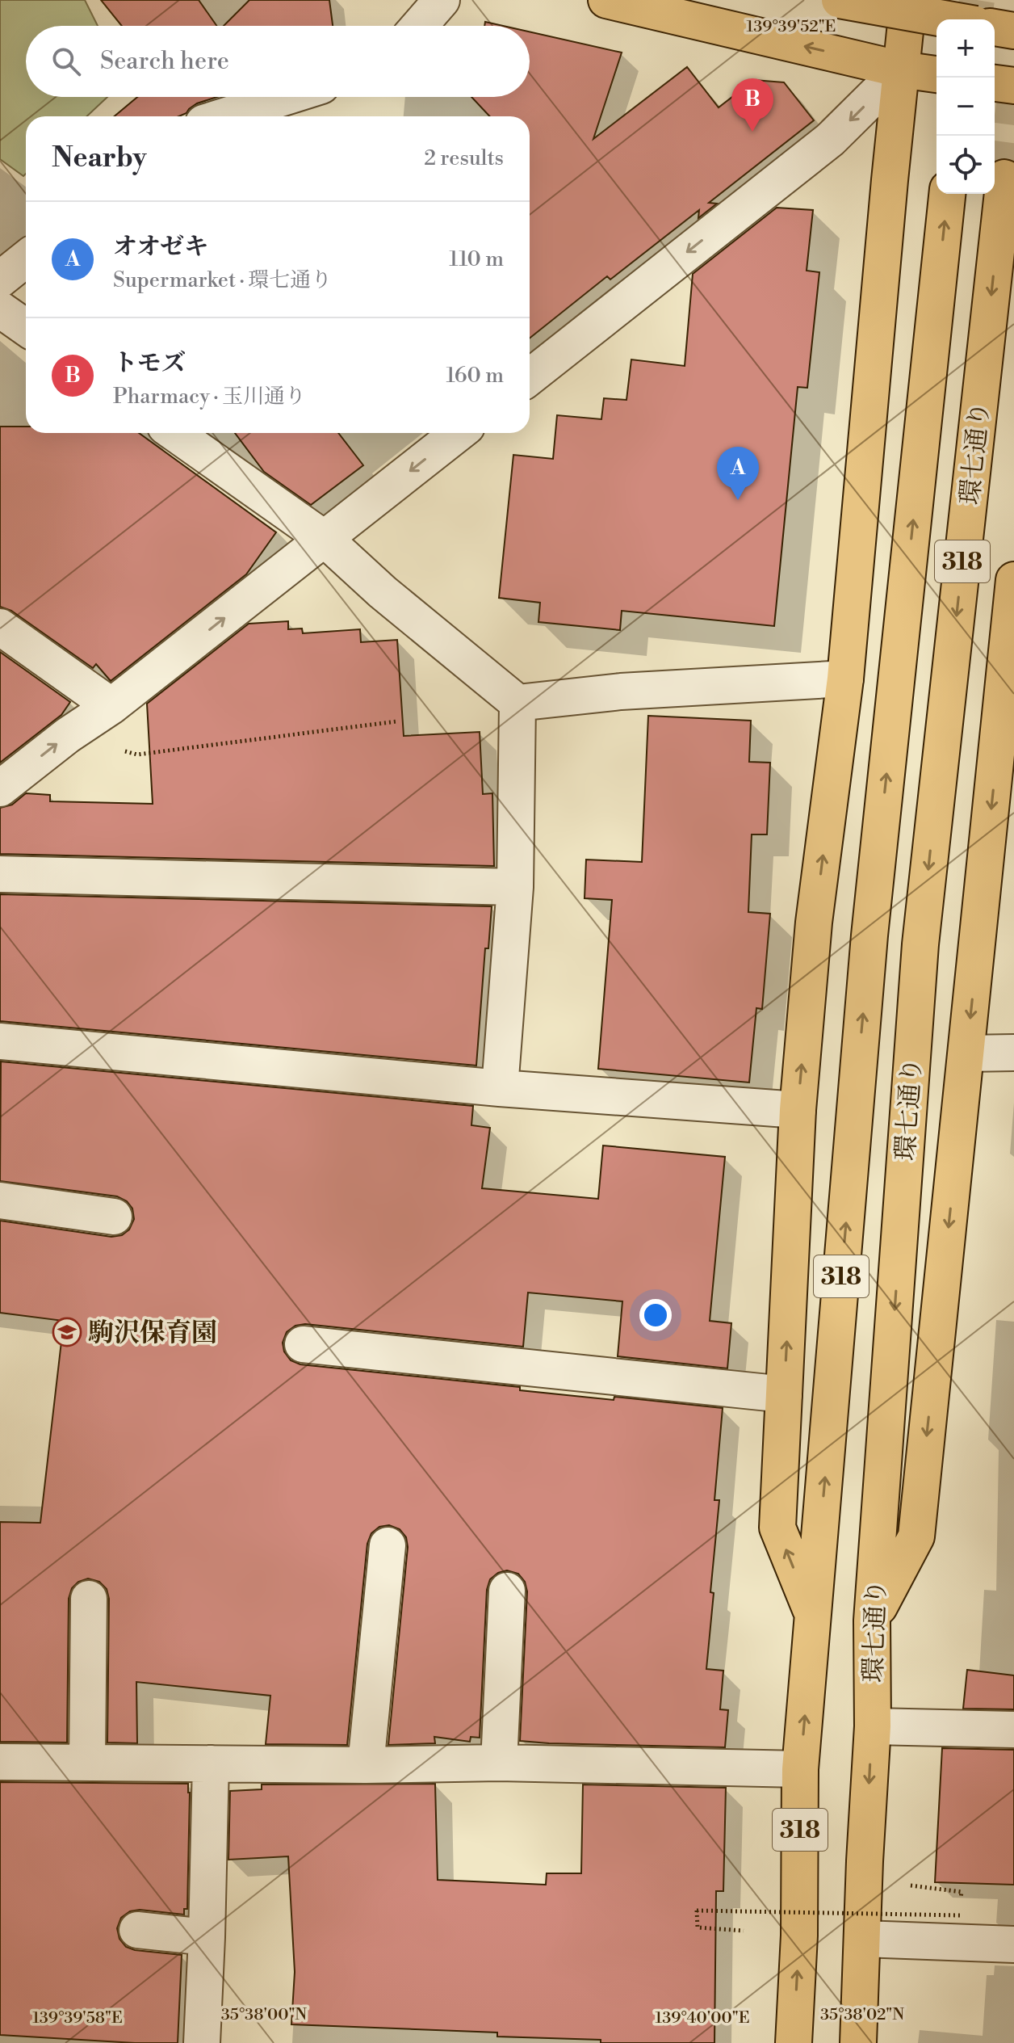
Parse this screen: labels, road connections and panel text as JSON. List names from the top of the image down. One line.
{"streets":{"main road":["環七通り","318"]},"places":{"school or university":["駒沢保育園"]},"page":{"map_buttons":["+","−"],"search":"Search here","pins":["B","A"],"heading":["Nearby","2 results"],"list":[{"mark":"A","name":"オオゼキ","note":"Supermarket · 環七通り","value":"110 m"},{"mark":"B","name":"トモズ","note":"Pharmacy · 玉川通り","value":"160 m"}]},"coordinates":["139°39'52\"E","35°38'00\"N","35°38'02\"N","139°39'58\"E","139°40'00\"E"]}
